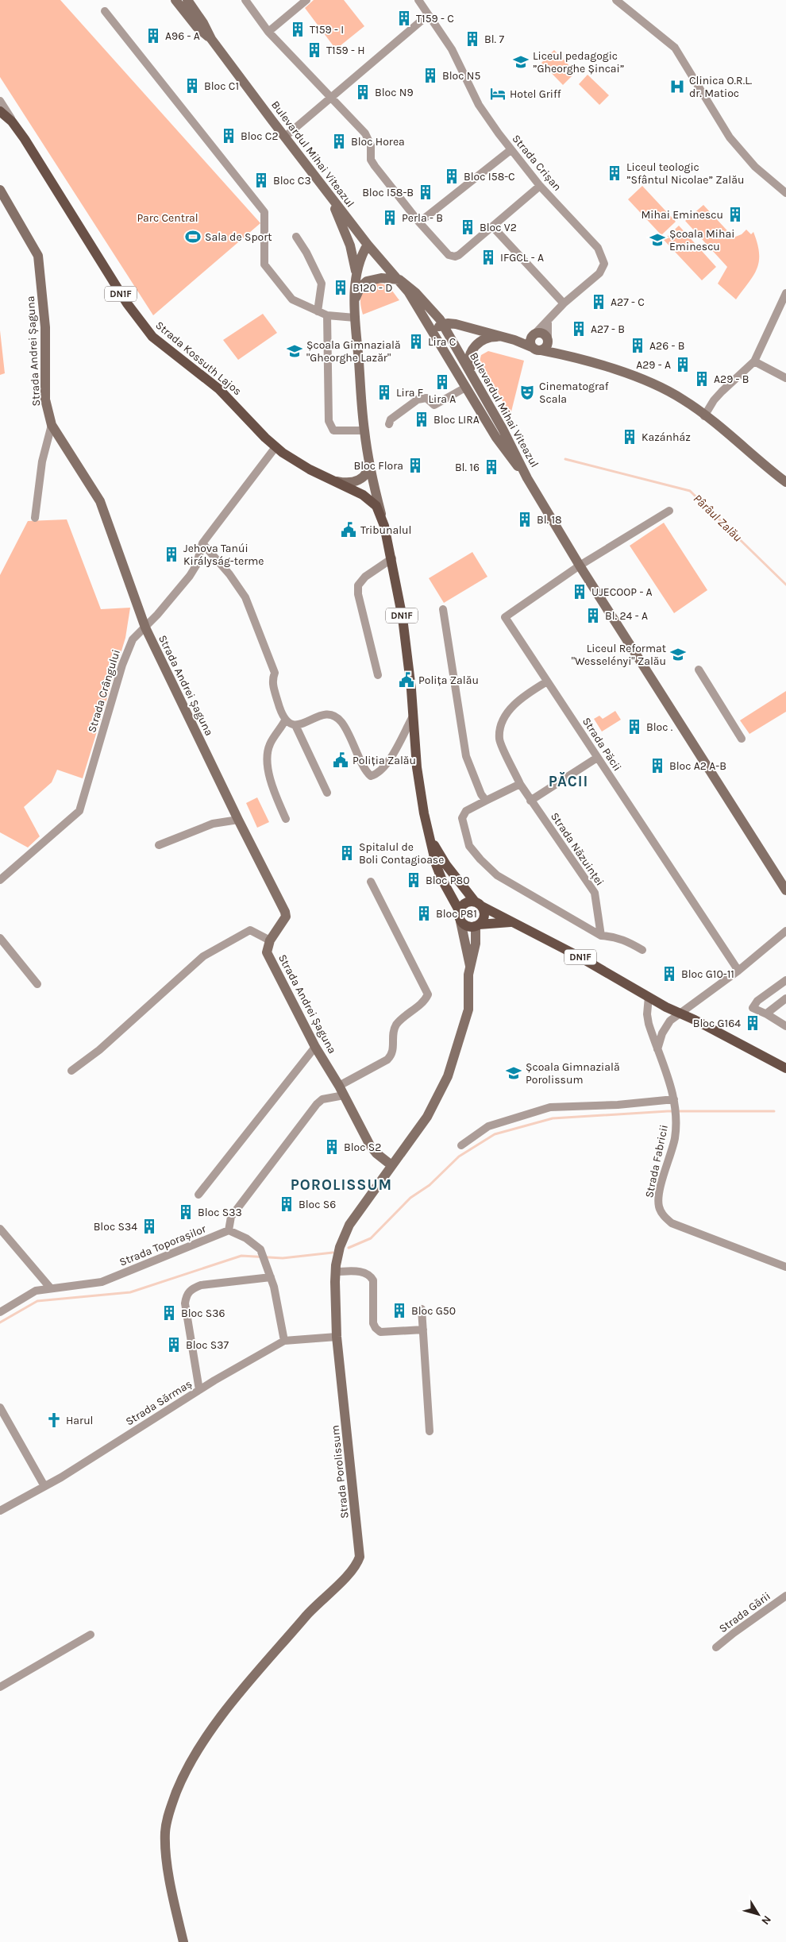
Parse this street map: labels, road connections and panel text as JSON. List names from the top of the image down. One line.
{"streets":{"main road":["Bulevardul Mihai Viteazul","DN1F","Strada Andrei Șaguna","Strada Kossuth Lajos","Strada Porolissum"],"street":["Strada Crișan","Strada Crângului","Strada Păcii","Strada Năzuinței","Strada Fabricii","Strada Toporașilor","Strada Sărmaș","Strada Gării"]},"crossings":[["Bulevardul Mihai Viteazul","Strada Păcii"],["DN1F","Strada Kossuth Lajos"],["DN1F","Strada Fabricii"],["DN1F","Strada Porolissum"],["Strada Andrei Șaguna","Strada Crângului"],["Strada Andrei Șaguna","Strada Porolissum"],["Strada Kossuth Lajos","Strada Crângului"],["Strada Păcii","Strada Năzuinței"],["Strada Sărmaș","Strada Porolissum"]],"districts":["PĂCII","POROLISSUM"],"water":["Pârâul Zalău"],"parks":["Parc Central"],"places":{"building":["T159 - C","T159 - I","A96 - A","Bl. 7","T159 - H","Bloc N5","Bloc C1","Bloc N9","Bloc C2","Bloc Horea","Liceul teologic ”Sfântul Nicolae” Zalău","Bloc I58-C","Bloc C3","Bloc I58-B","Mihai Eminescu","Perla - B","Bloc V2","IFGCL - A","B120 - D","A27 - C","A27 - B","Lira C","A26 - B","A29 - A","A29 - B","Lira A","Lira F","Bloc LIRA","Kazánház","Bloc Flora","Bl. 16","Bl. 18","Jehova Tanúi Királyság-terme","UJECOOP - A","Bl. 24 - A","Bloc .","Bloc A2 A-B","Spitalul de Boli Contagioase","Bloc P80","Bloc P81","Bloc G10-11","Bloc G164","Bloc S2","Bloc S6","Bloc S33","Bloc S34","Bloc G50","Bloc S36","Bloc S37"],"school or university":["Liceul pedagogic ”Gheorghe Șincai”","Școala Mihai Eminescu","Școala Gimnazială \"Gheorghe Lazăr\"","Liceul Reformat \"Wesselényi\" Zalău","Școala Gimnazială Porolissum"],"hospital":["Clinica O.R.L. dr. Matioc"],"hotel":["Hotel Griff"],"sports":["Sala de Sport"],"theatre":["Cinematograf Scala"],"public building":["Tribunalul","Polița Zalău","Poliția Zalău"],"church":["Harul"]},"north":"bottom right"}
